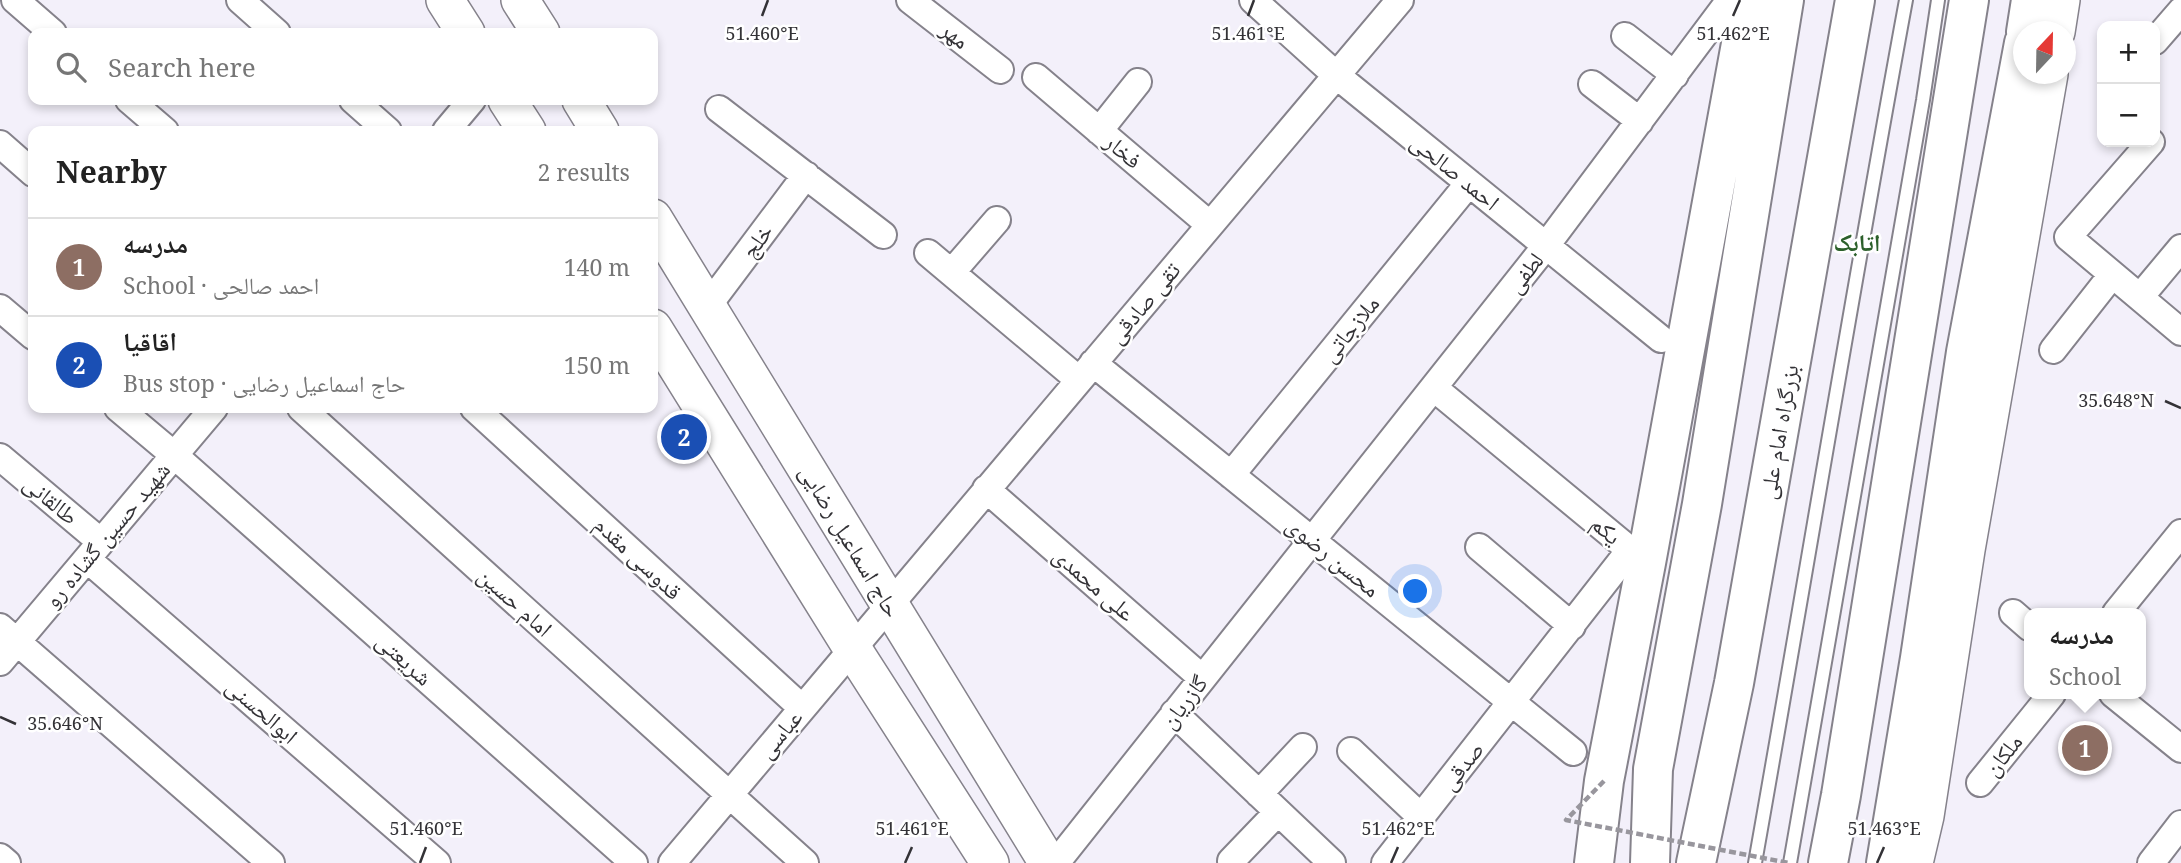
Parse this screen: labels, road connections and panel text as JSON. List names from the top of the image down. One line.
{"streets":{"highway":["بزرگراه امام علی"],"main road":["حاج اسماعیل رضایی"],"street":["مهر","فخار","احمد صالحی","خلج","لطفی","تقی صادقی","ملازجاتی","طالقانی","یکم","شهید حسین گشاده رو","محسن رضوی","قدوسی مقدم","علی محمدی","امام حسین","شریعتی","گازریان","ابوالحسنی","عباسی","ملکان","صدقی"]},"crossings":[["فخار","تقی صادقی"],["احمد صالحی","لطفی"],["احمد صالحی","تقی صادقی"],["احمد صالحی","ملازجاتی"],["خلج","حاج اسماعیل رضایی"],["لطفی","یکم"],["لطفی","محسن رضوی"],["لطفی","گازریان"],["تقی صادقی","حاج اسماعیل رضایی"],["تقی صادقی","محسن رضوی"],["تقی صادقی","علی محمدی"],["تقی صادقی","عباسی"],["ملازجاتی","محسن رضوی"],["طالقانی","شهید حسین گشاده رو"],["طالقانی","ابوالحسنی"],["یکم","محسن رضوی"],["یکم","صدقی"],["شهید حسین گشاده رو","شریعتی"],["شهید حسین گشاده رو","ابوالحسنی"],["حاج اسماعیل رضایی","عباسی"],["محسن رضوی","گازریان"],["محسن رضوی","صدقی"],["قدوسی مقدم","عباسی"],["علی محمدی","گازریان"],["امام حسین","عباسی"]],"districts":["اتابک"],"north":"top","page":{"map_buttons":["+","−"],"search":"Search here","heading":["Nearby","2 results"],"list":[{"mark":"1","name":"مدرسه","note":"School · احمد صالحی","value":"140 m"},{"mark":"2","name":"اقاقیا","note":"Bus stop · حاج اسماعیل رضایی","value":"150 m"}],"pins":["2","1"],"popup":["مدرسه","School"]},"coordinates":["51.460°E","51.461°E","51.462°E","35.648°N","35.646°N","51.463°E"]}
